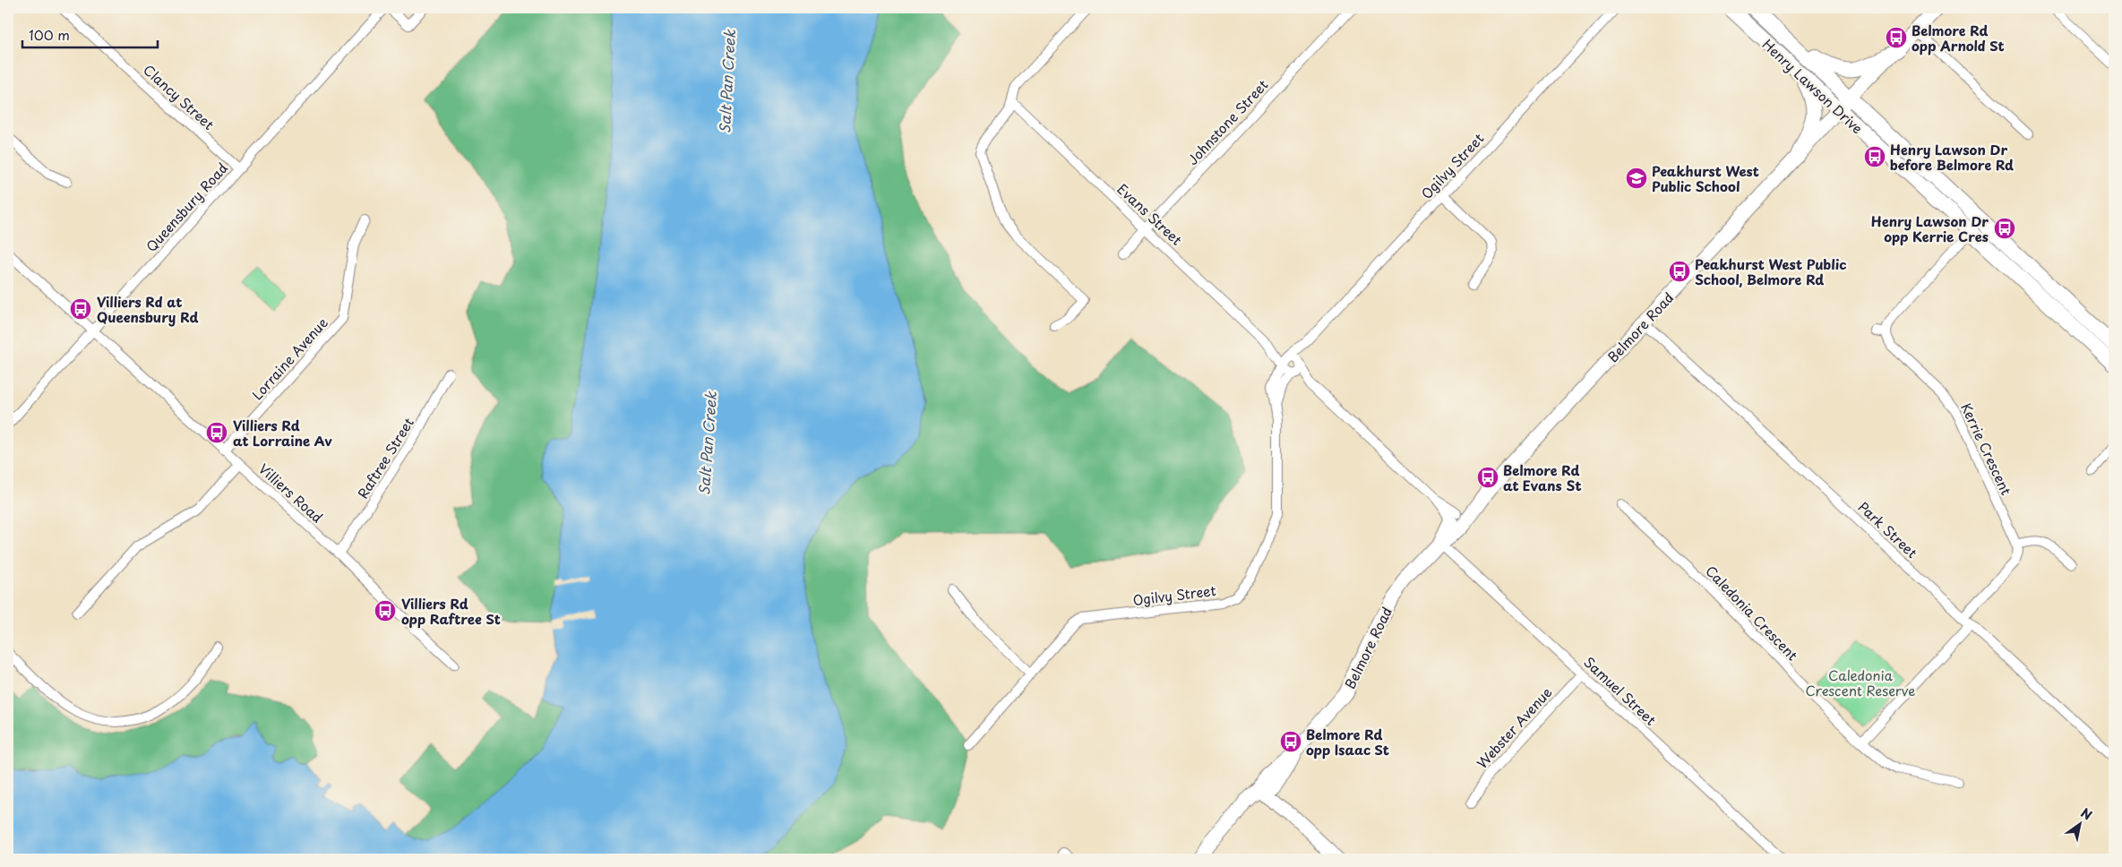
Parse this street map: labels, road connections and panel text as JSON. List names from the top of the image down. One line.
{"streets":{"main road":["Henry Lawson Drive"],"street":["Clancy Street","Johnstone Street","Ogilvy Street","Queensbury Road","Evans Street","Belmore Road","Lorraine Avenue","Kerrie Crescent","Raftree Street","Villiers Road","Park Street","Caledonia Crescent","Samuel Street","Webster Avenue"]},"crossings":[["Henry Lawson Drive","Belmore Road"],["Clancy Street","Queensbury Road"],["Johnstone Street","Evans Street"],["Ogilvy Street","Evans Street"],["Queensbury Road","Villiers Road"],["Belmore Road","Park Street"],["Belmore Road","Samuel Street"],["Lorraine Avenue","Villiers Road"],["Raftree Street","Villiers Road"],["Samuel Street","Webster Avenue"]],"water":["Salt Pan Creek"],"parks":["Caledonia Crescent Reserve"],"places":{"bus stop":["Belmore Rd opp Arnold St","Henry Lawson Dr before Belmore Rd","Henry Lawson Dr opp Kerrie Cres","Peakhurst West Public School, Belmore Rd","Villiers Rd at Queensbury Rd","Villiers Rd at Lorraine Av","Belmore Rd at Evans St","Villiers Rd opp Raftree St","Belmore Rd opp Isaac St"],"school or university":["Peakhurst West Public School"]},"scale_bar":"100 m","north":"top right"}
